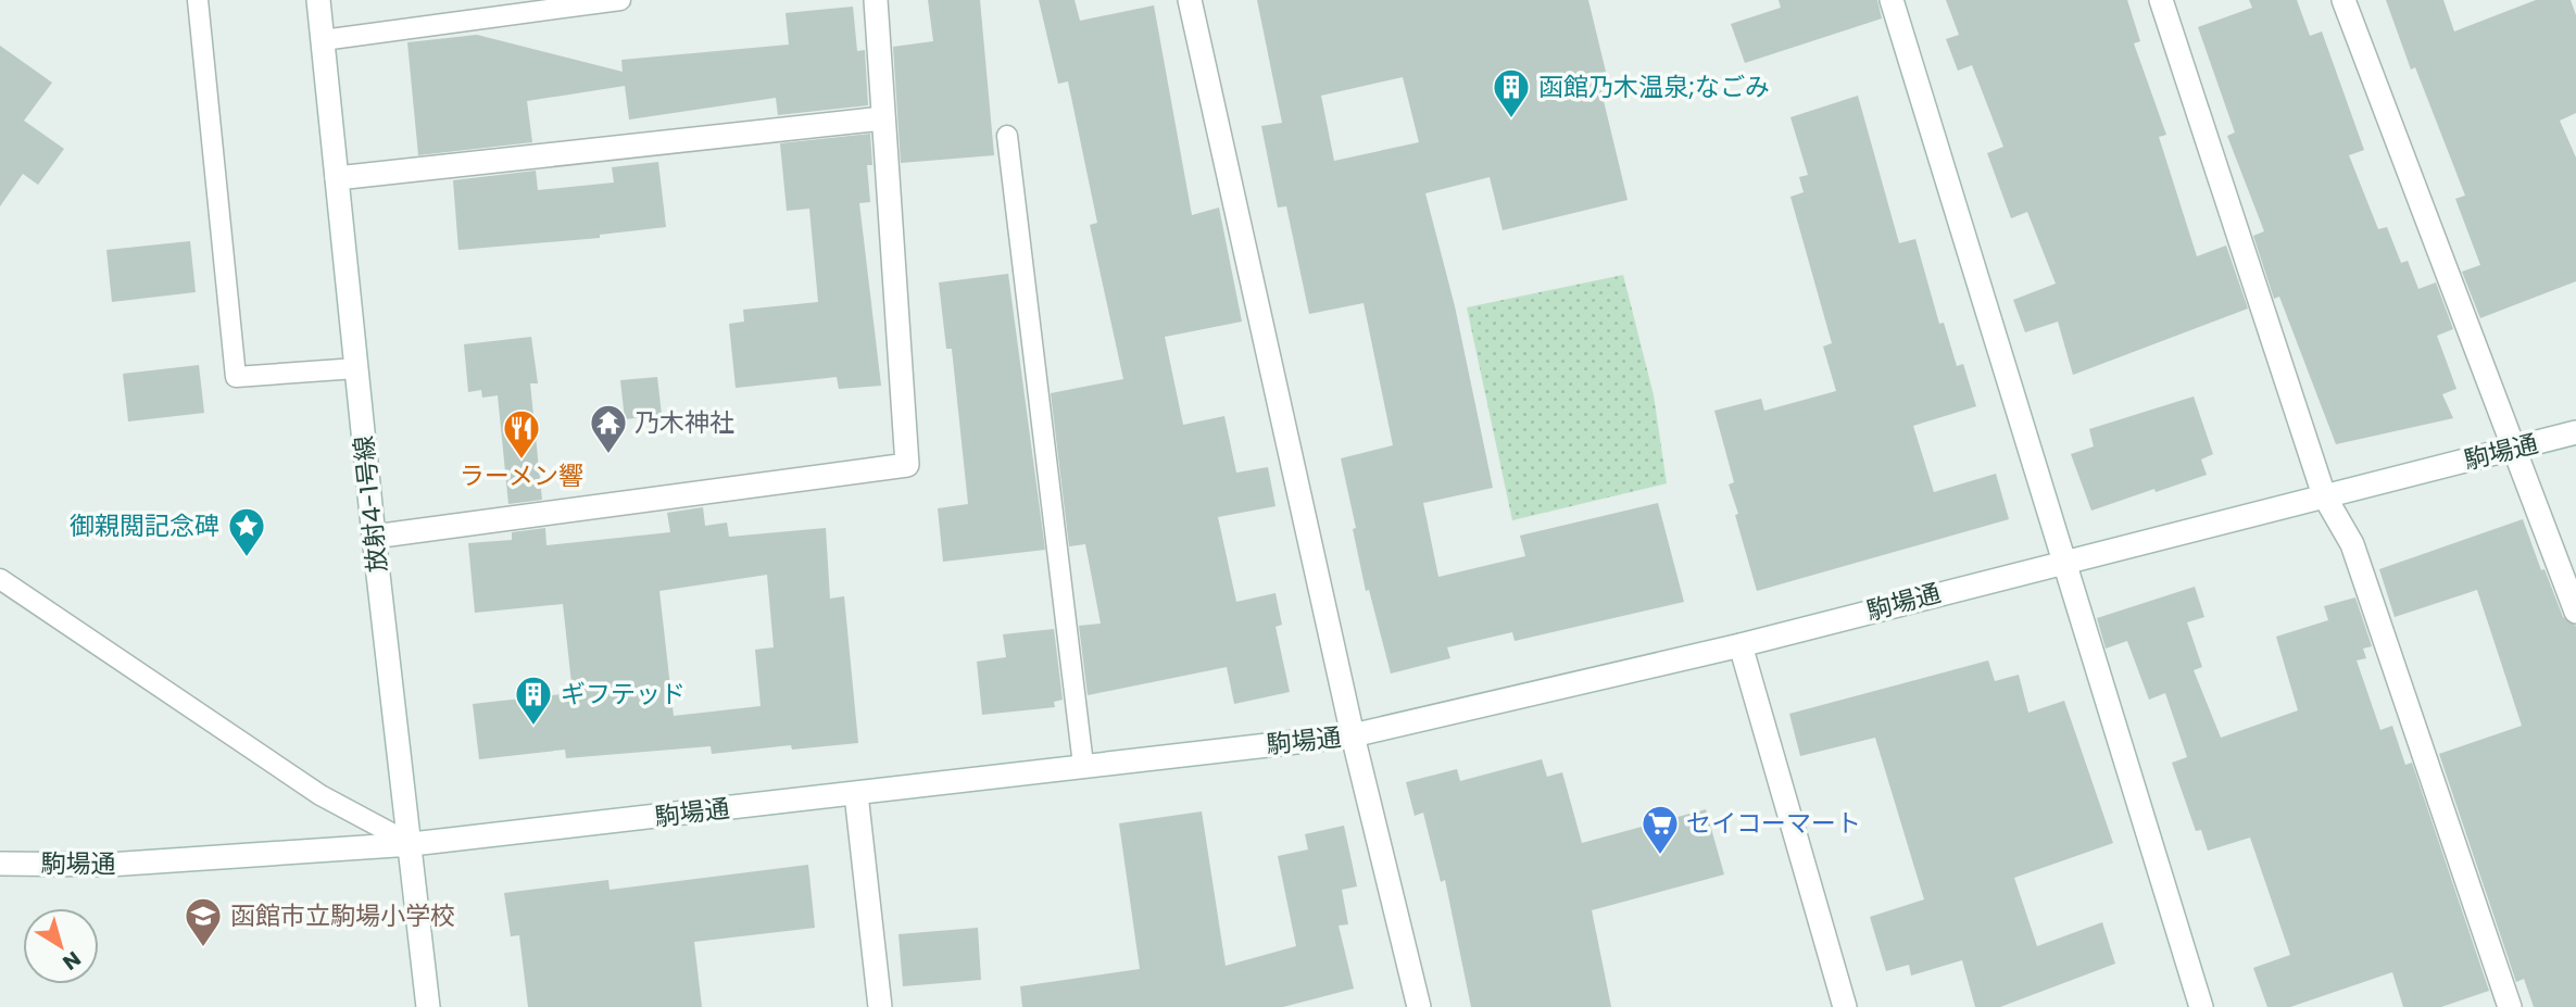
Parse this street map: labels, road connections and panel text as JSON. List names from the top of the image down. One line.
{"streets":{"street":["駒場通","放射4-1号線"]},"crossings":[["駒場通","放射4-1号線"]],"places":{"building":["函館乃木温泉;なごみ","ギフテッド"],"temple":["乃木神社"],"restaurant":["ラーメン響"],"place":["御親閲記念碑"],"supermarket":["セイコーマート"],"school or university":["函館市立駒場小学校"]},"north":"bottom right"}
